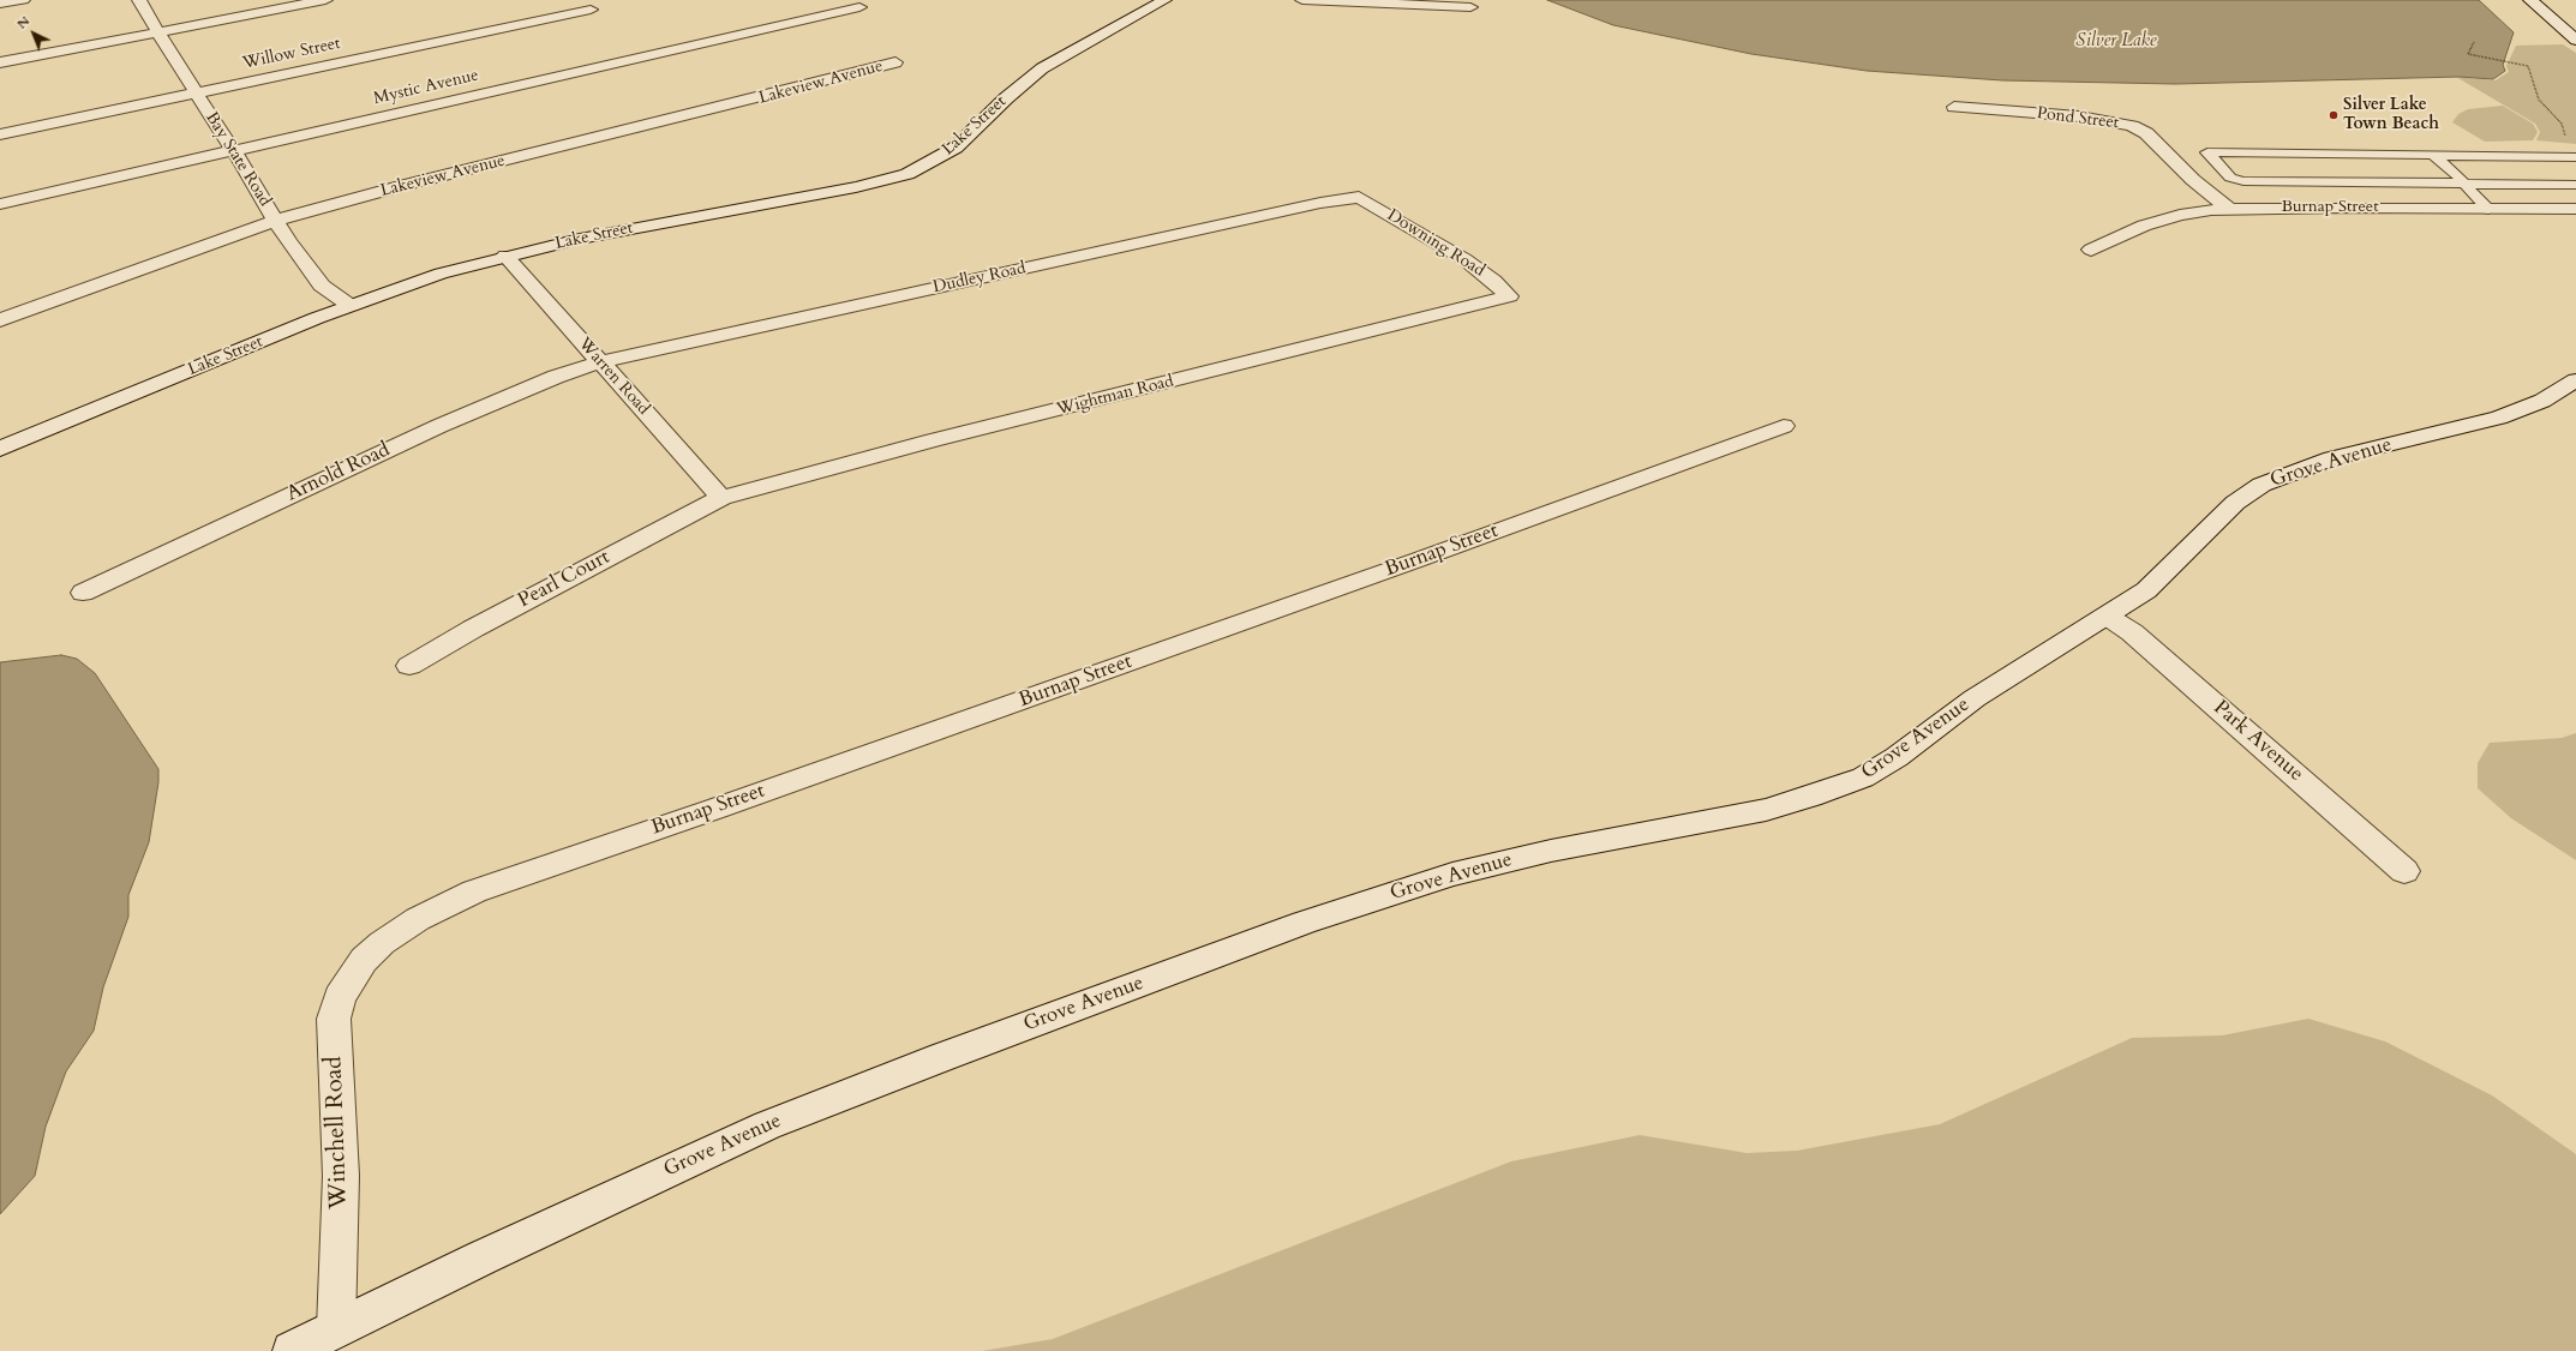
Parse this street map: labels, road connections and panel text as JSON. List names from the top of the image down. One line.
{"streets":{"street":["Willow Street","Lakeview Avenue","Mystic Avenue","Pond Street","Lake Street","Bay State Road","Burnap Street","Downing Road","Dudley Road","Warren Road","Wightman Road","Grove Avenue","Arnold Road","Pearl Court","Park Avenue","Winchell Road"]},"crossings":[["Willow Street","Bay State Road"],["Lakeview Avenue","Bay State Road"],["Mystic Avenue","Bay State Road"],["Pond Street","Burnap Street"],["Lake Street","Bay State Road"],["Lake Street","Warren Road"],["Burnap Street","Winchell Road"],["Downing Road","Dudley Road"],["Downing Road","Wightman Road"],["Dudley Road","Warren Road"],["Dudley Road","Arnold Road"],["Warren Road","Wightman Road"],["Warren Road","Arnold Road"],["Warren Road","Pearl Court"],["Wightman Road","Pearl Court"],["Grove Avenue","Park Avenue"],["Grove Avenue","Winchell Road"]],"water":["Silver Lake"],"places":["Silver Lake Town Beach"],"north":"top left"}
